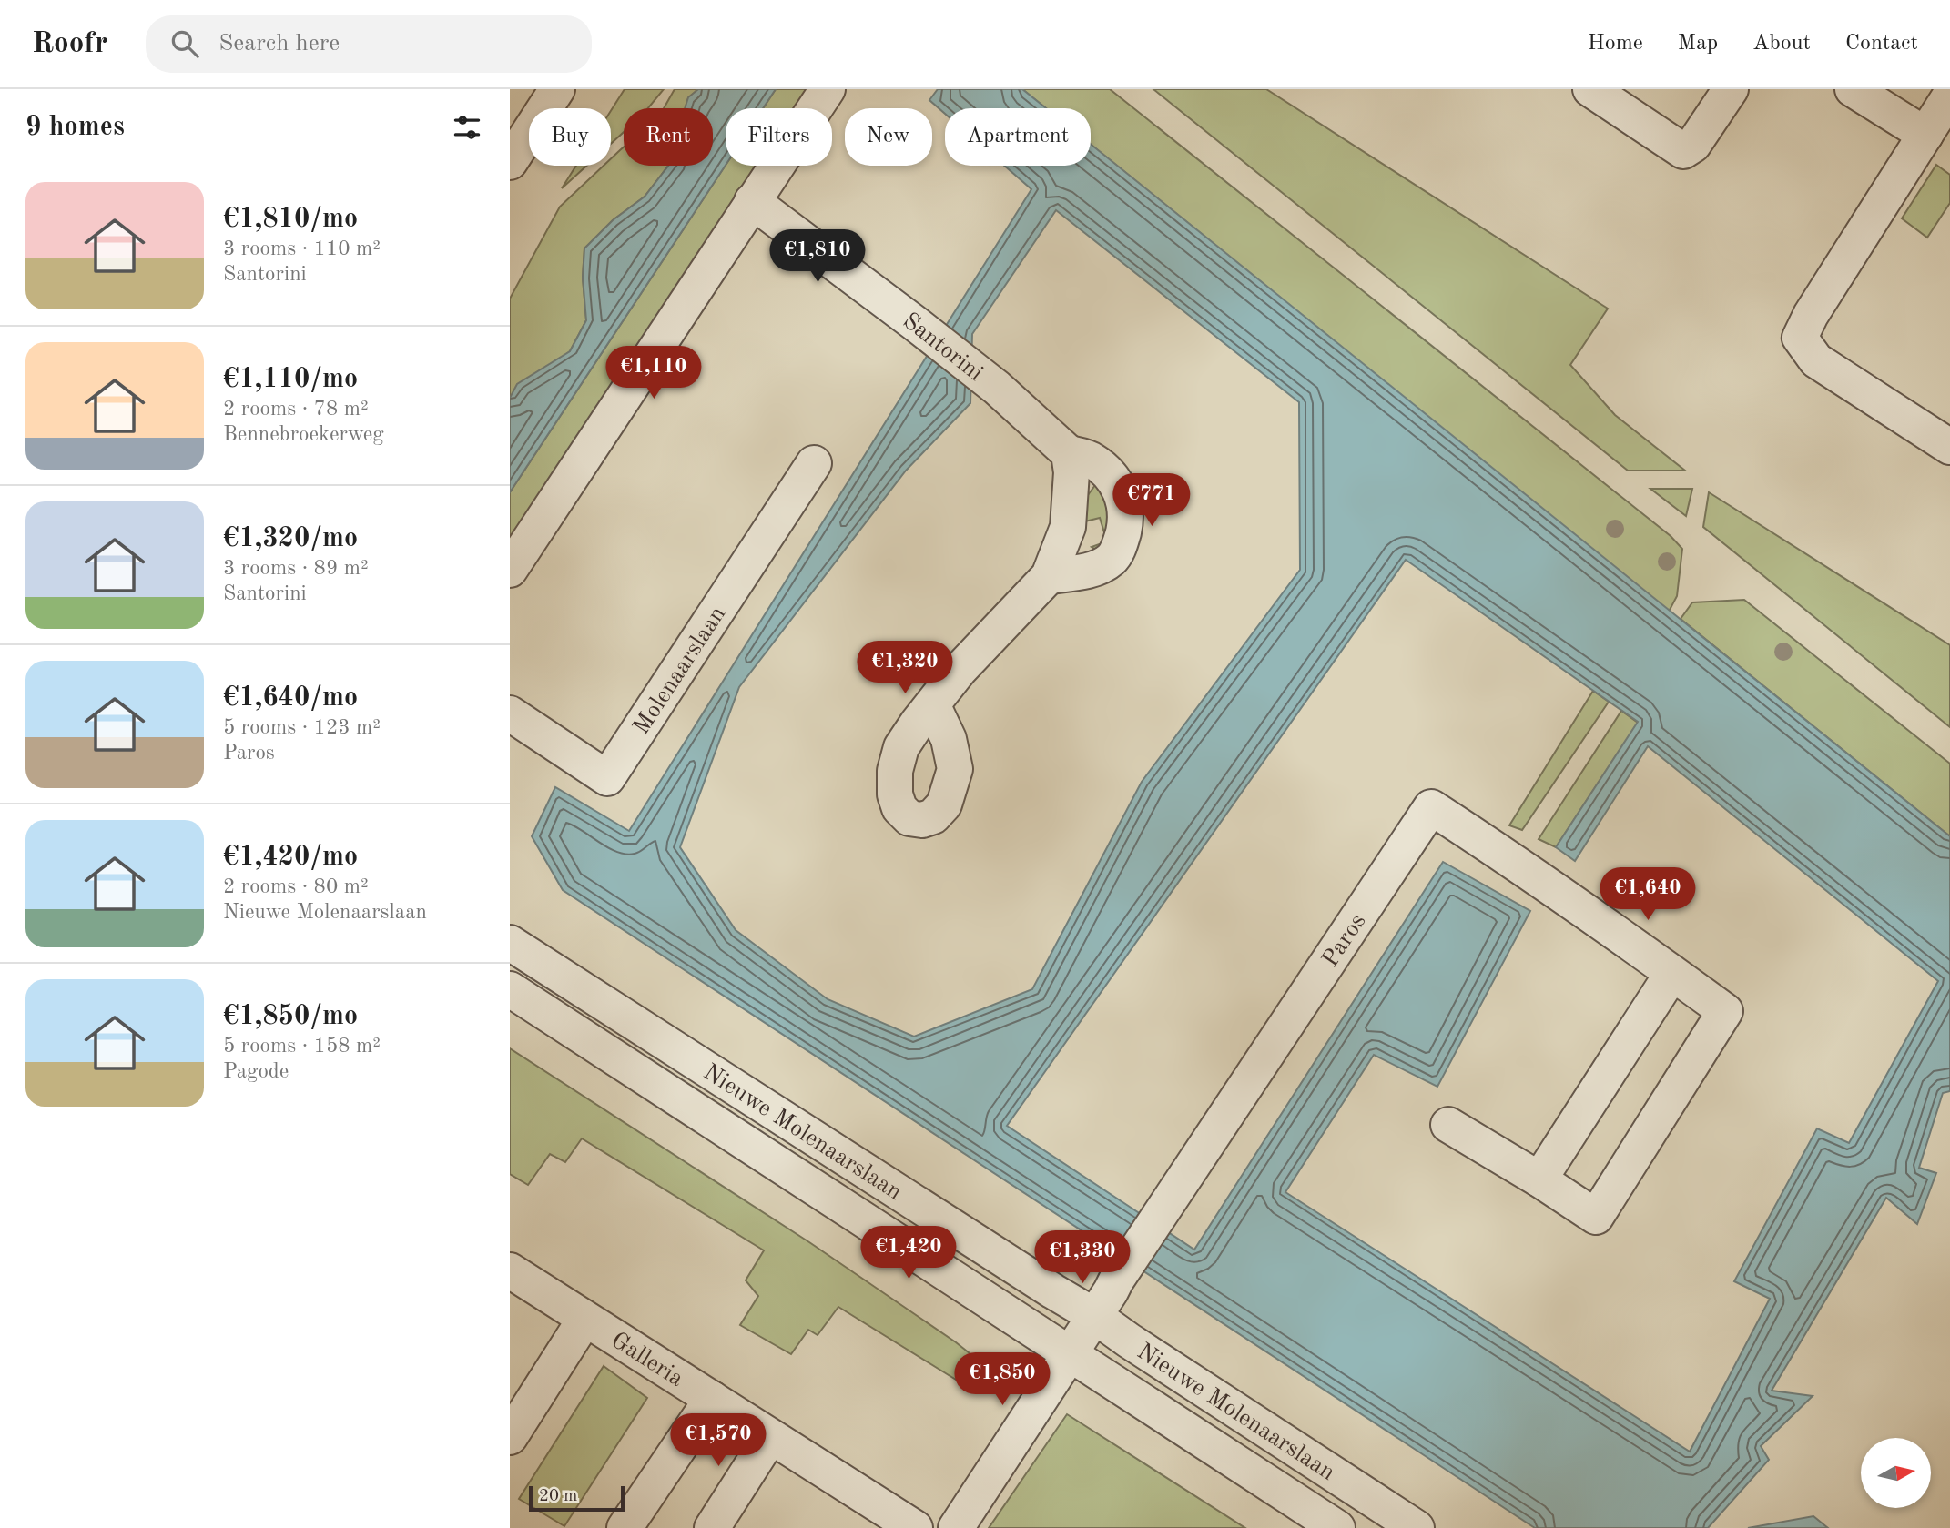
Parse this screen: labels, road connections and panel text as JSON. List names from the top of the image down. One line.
{"streets":{"street":["Santorini","Molenaarslaan","Paros","Nieuwe Molenaarslaan","Galleria"]},"crossings":[["Paros","Nieuwe Molenaarslaan"]],"scale_bar":"20 m","north":"right","page":{"header":"Roofr","search":"Search here","nav":["Home","Map","About","Contact"],"heading":"9 homes","chip":["Buy","Rent","Filters","New","Apartment"],"list":[{"name":"€1,810/mo","note":"3 rooms · 110 m² · Santorini"},{"name":"€1,110/mo","note":"2 rooms · 78 m² · Bennebroekerweg"},{"name":"€1,320/mo","note":"3 rooms · 89 m² · Santorini"},{"name":"€1,640/mo","note":"5 rooms · 123 m² · Paros"},{"name":"€1,420/mo","note":"2 rooms · 80 m² · Nieuwe Molenaarslaan"},{"name":"€1,850/mo","note":"5 rooms · 158 m² · Pagode"}],"price":["€1,810","€1,110","€771","€1,320","€1,640","€1,420","€1,330","€1,850","€1,570"],"scale":"20 m"}}
